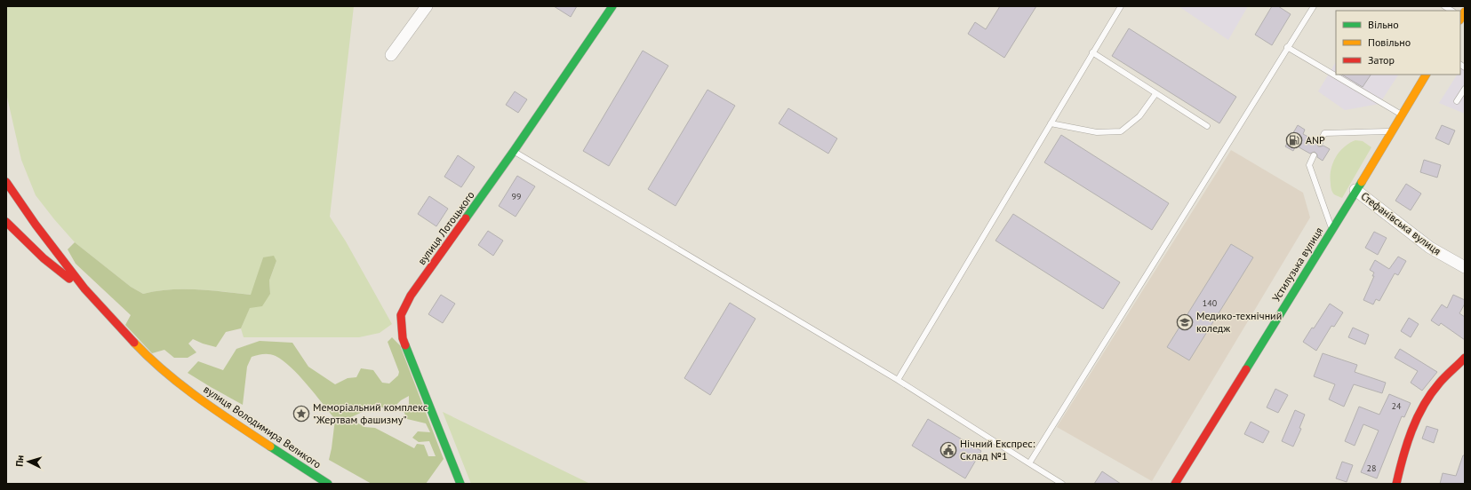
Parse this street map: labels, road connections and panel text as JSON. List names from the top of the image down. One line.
{"streets":{"street":["Стефанівська вулиця","вулиця Лотоцького","Устилузька вулиця","вулиця Володимира Великого"]},"crossings":[["Стефанівська вулиця","Устилузька вулиця"]],"places":{"fuel station":["ANP"],"school or university":["Медико-технічний коледж"],"place":["Меморіальний комплекс \"Жертвам фашизму\""],"public building":["Нічний Експрес: Склад №1"]},"house_numbers":["99","140","24","28"],"legend":["Вільно","Повільно","Затор"],"north":"left"}
